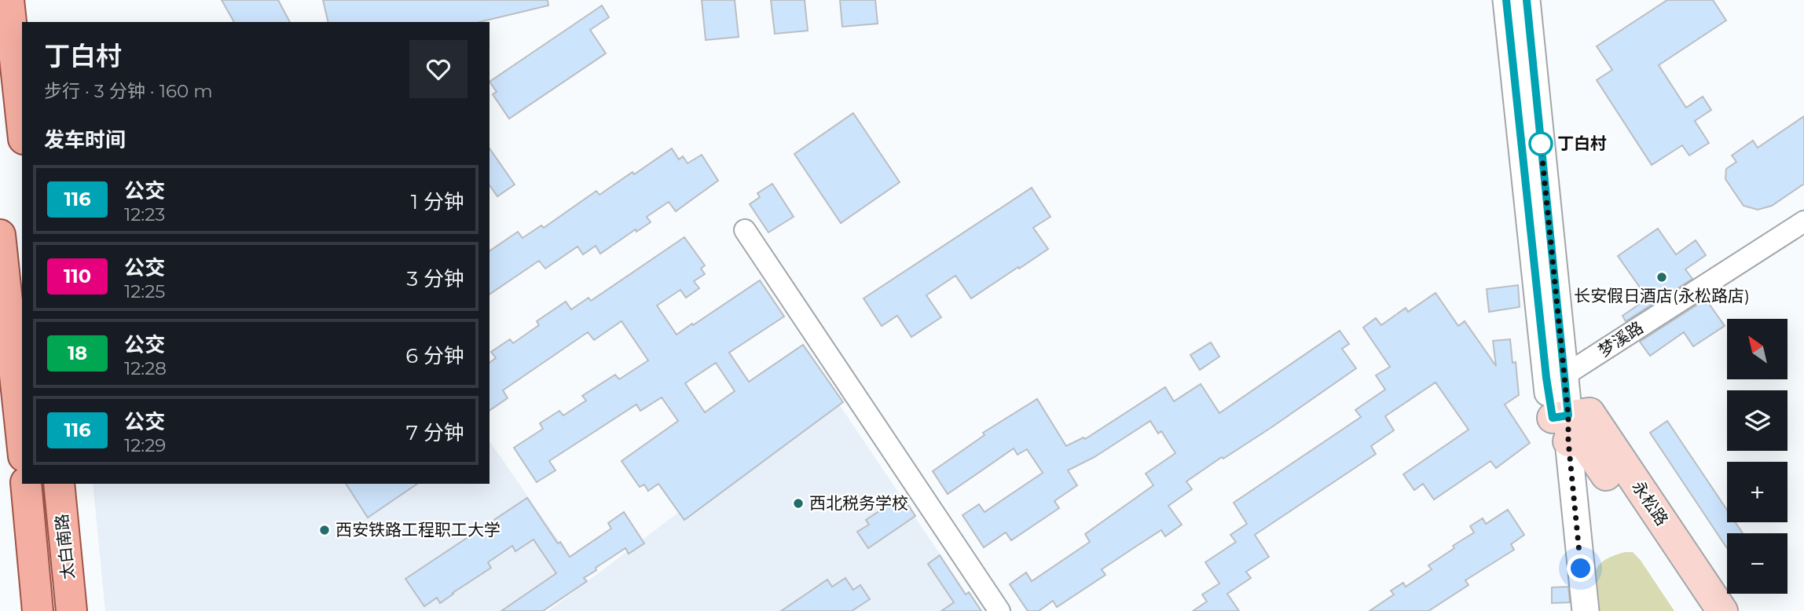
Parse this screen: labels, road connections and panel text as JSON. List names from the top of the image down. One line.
{"streets":{"main road":["永松路","太白南路"],"street":["梦溪路"]},"places":["丁白村","长安假日酒店(永松路店)","西北税务学校","西安铁路工程职工大学"],"lines":["bus line 116"],"north":"top left","page":{"heading":[["丁白村","步行 · 3 分钟 · 160 m"],"发车时间"],"list":[{"mark":"116","name":"公交","note":"12:23","value":"1 分钟"},{"mark":"110","name":"公交","note":"12:25","value":"3 分钟"},{"mark":"18","name":"公交","note":"12:28","value":"6 分钟"},{"mark":"116","name":"公交","note":"12:29","value":"7 分钟"}],"map_buttons":["+","−"]}}
